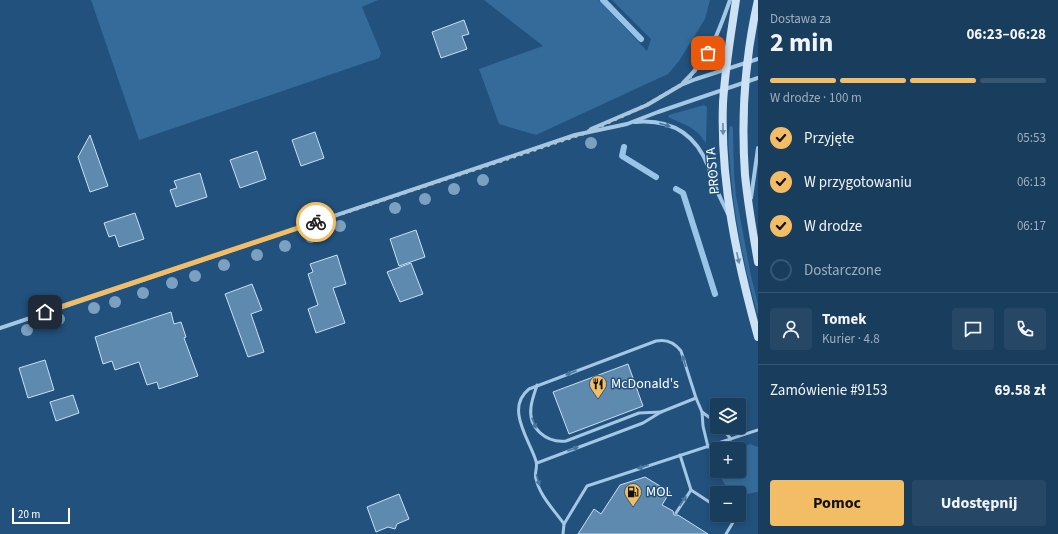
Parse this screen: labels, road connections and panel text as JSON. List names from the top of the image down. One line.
{"streets":{"main road":["PROSTA"]},"places":{"restaurant":["McDonald's"],"fuel station":["MOL"]},"scale_bar":"20 m","page":{"heading":["2 min","Dostawa za","06:23–06:28"],"panel":["Tomek","Kurier · 4.8","Zamówienie #9153","69.58 zł"],"bar":"W drodze · 100 m","list":[["Przyjęte","05:53"],["W przygotowaniu","06:13"],["W drodze","06:17"],"Dostarczone"],"map_buttons":["+","−"],"buttons":["Pomoc","Udostępnij"],"scale":"20 m"}}
